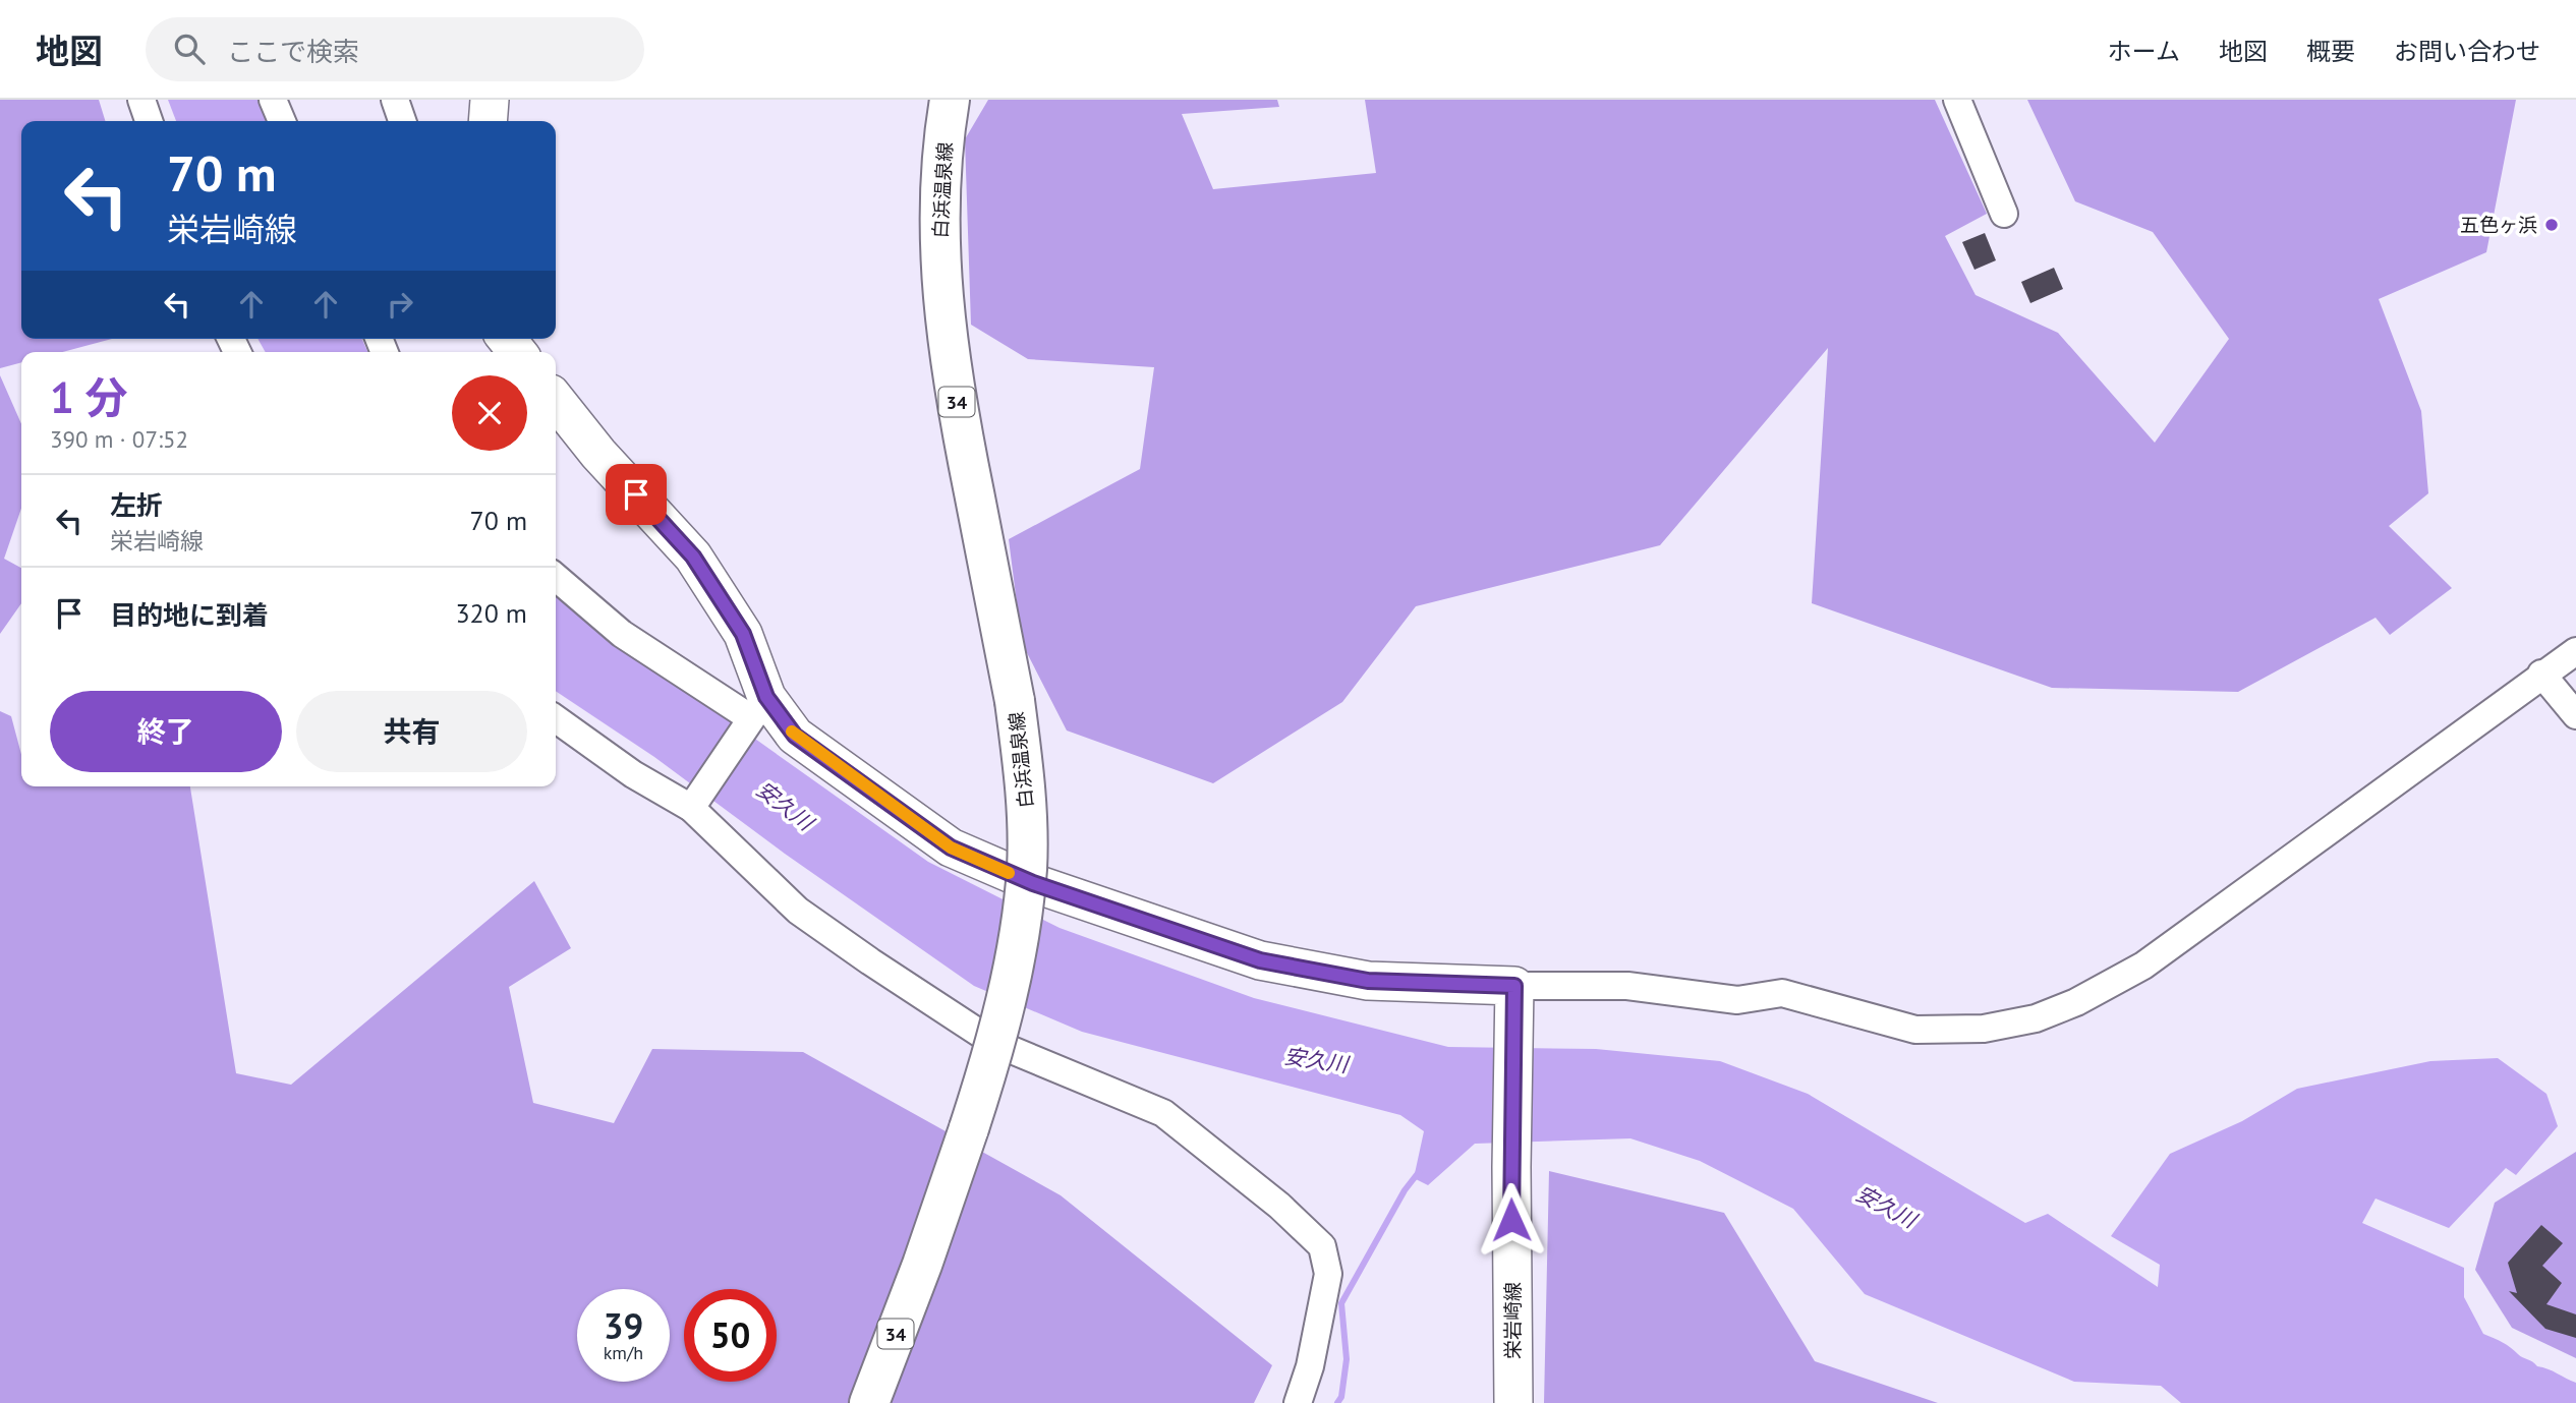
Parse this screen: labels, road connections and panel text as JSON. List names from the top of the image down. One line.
{"streets":{"main road":["白浜温泉線","34","栄岩崎線"]},"water":["安久川"],"places":["五色ヶ浜"],"page":{"header":"地図","search":"ここで検索","nav":["ホーム","地図","概要","お問い合わせ"],"turn":["70 m","栄岩崎線"],"heading":["1 分","390 m · 07:52"],"list":[{"name":"左折","note":"栄岩崎線","value":"70 m"},{"name":"目的地に到着","value":"320 m"}],"buttons":["終了","共有"],"speed":"39 km/h","limit":"50"}}
